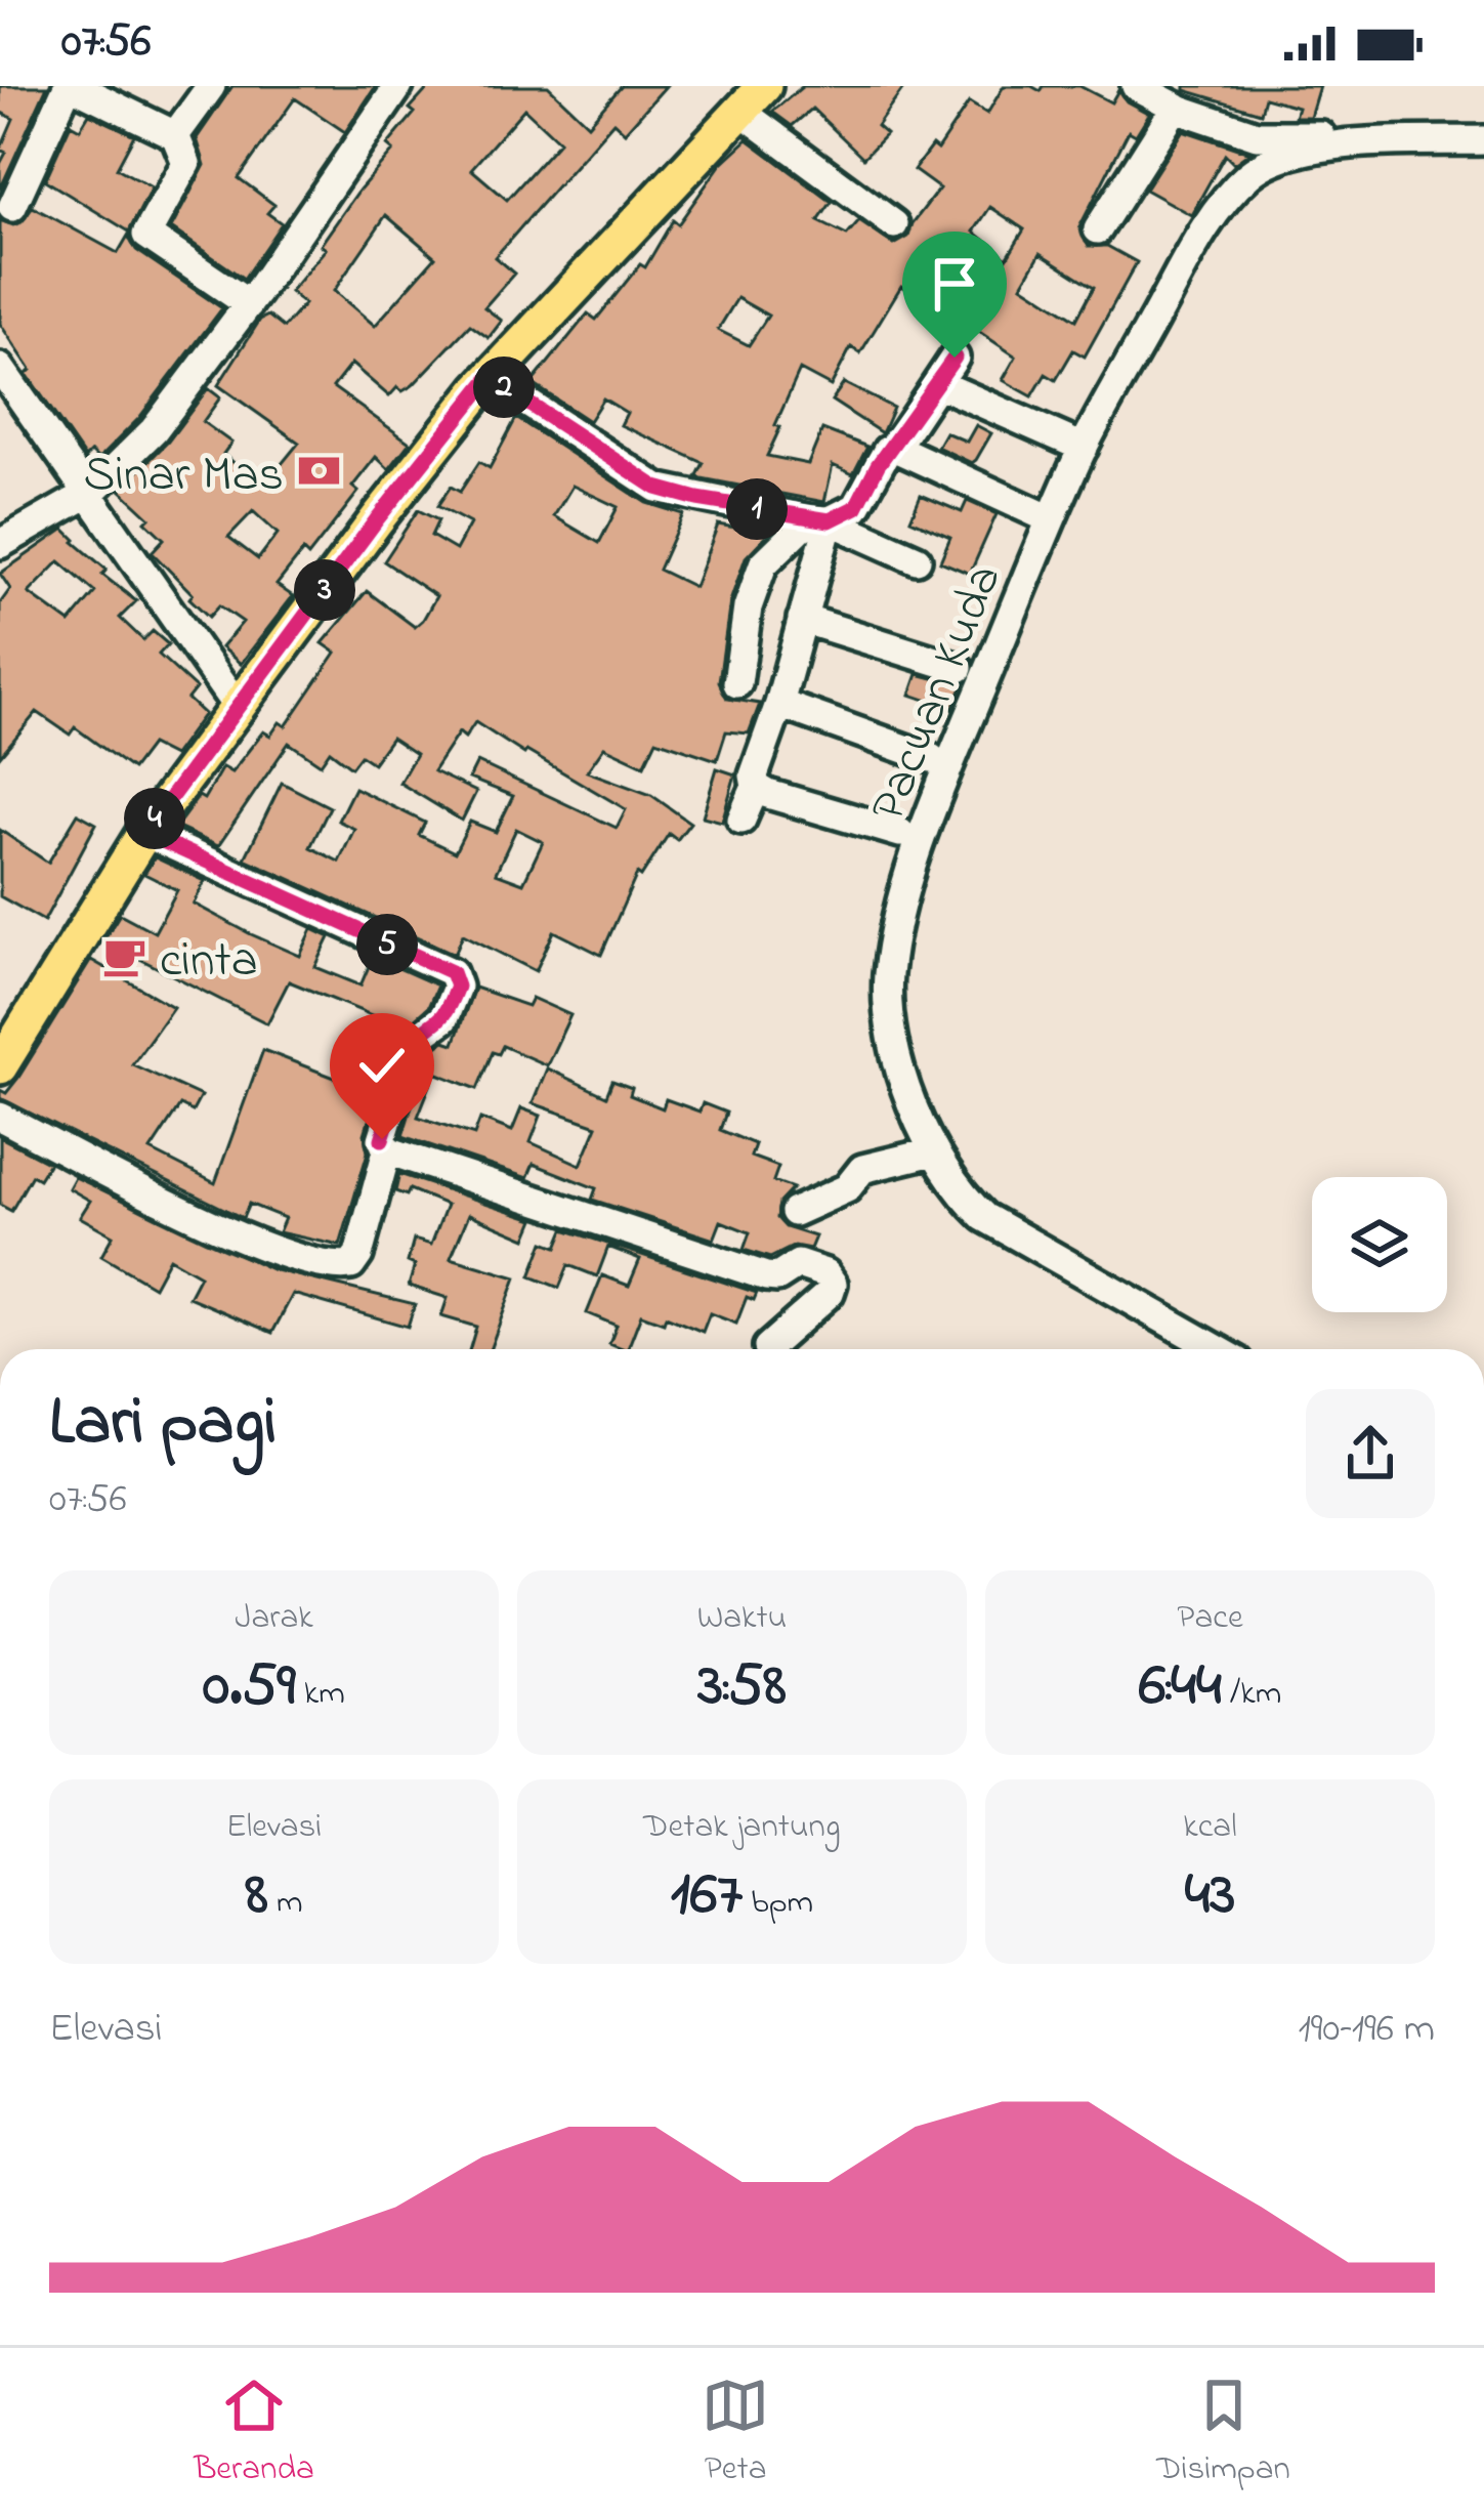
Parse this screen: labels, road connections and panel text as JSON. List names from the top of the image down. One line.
{"streets":{"street":["Pacuan Kuda"]},"places":{"bank":["Sinar Mas"],"cafe":["cinta"]},"page":{"status":"07:56","pins":["2","1","3","4","5"],"heading":["Lari pagi","07:56"],"stats":[["Jarak","0.59 km"],["Waktu","3:58"],["Pace","6:44 /km"],["Elevasi","8 m"],["Detak jantung","167 bpm"],["kcal","43"]],"chart":["Elevasi","190–196 m"],"tabs":["Beranda","Peta","Disimpan"]}}
